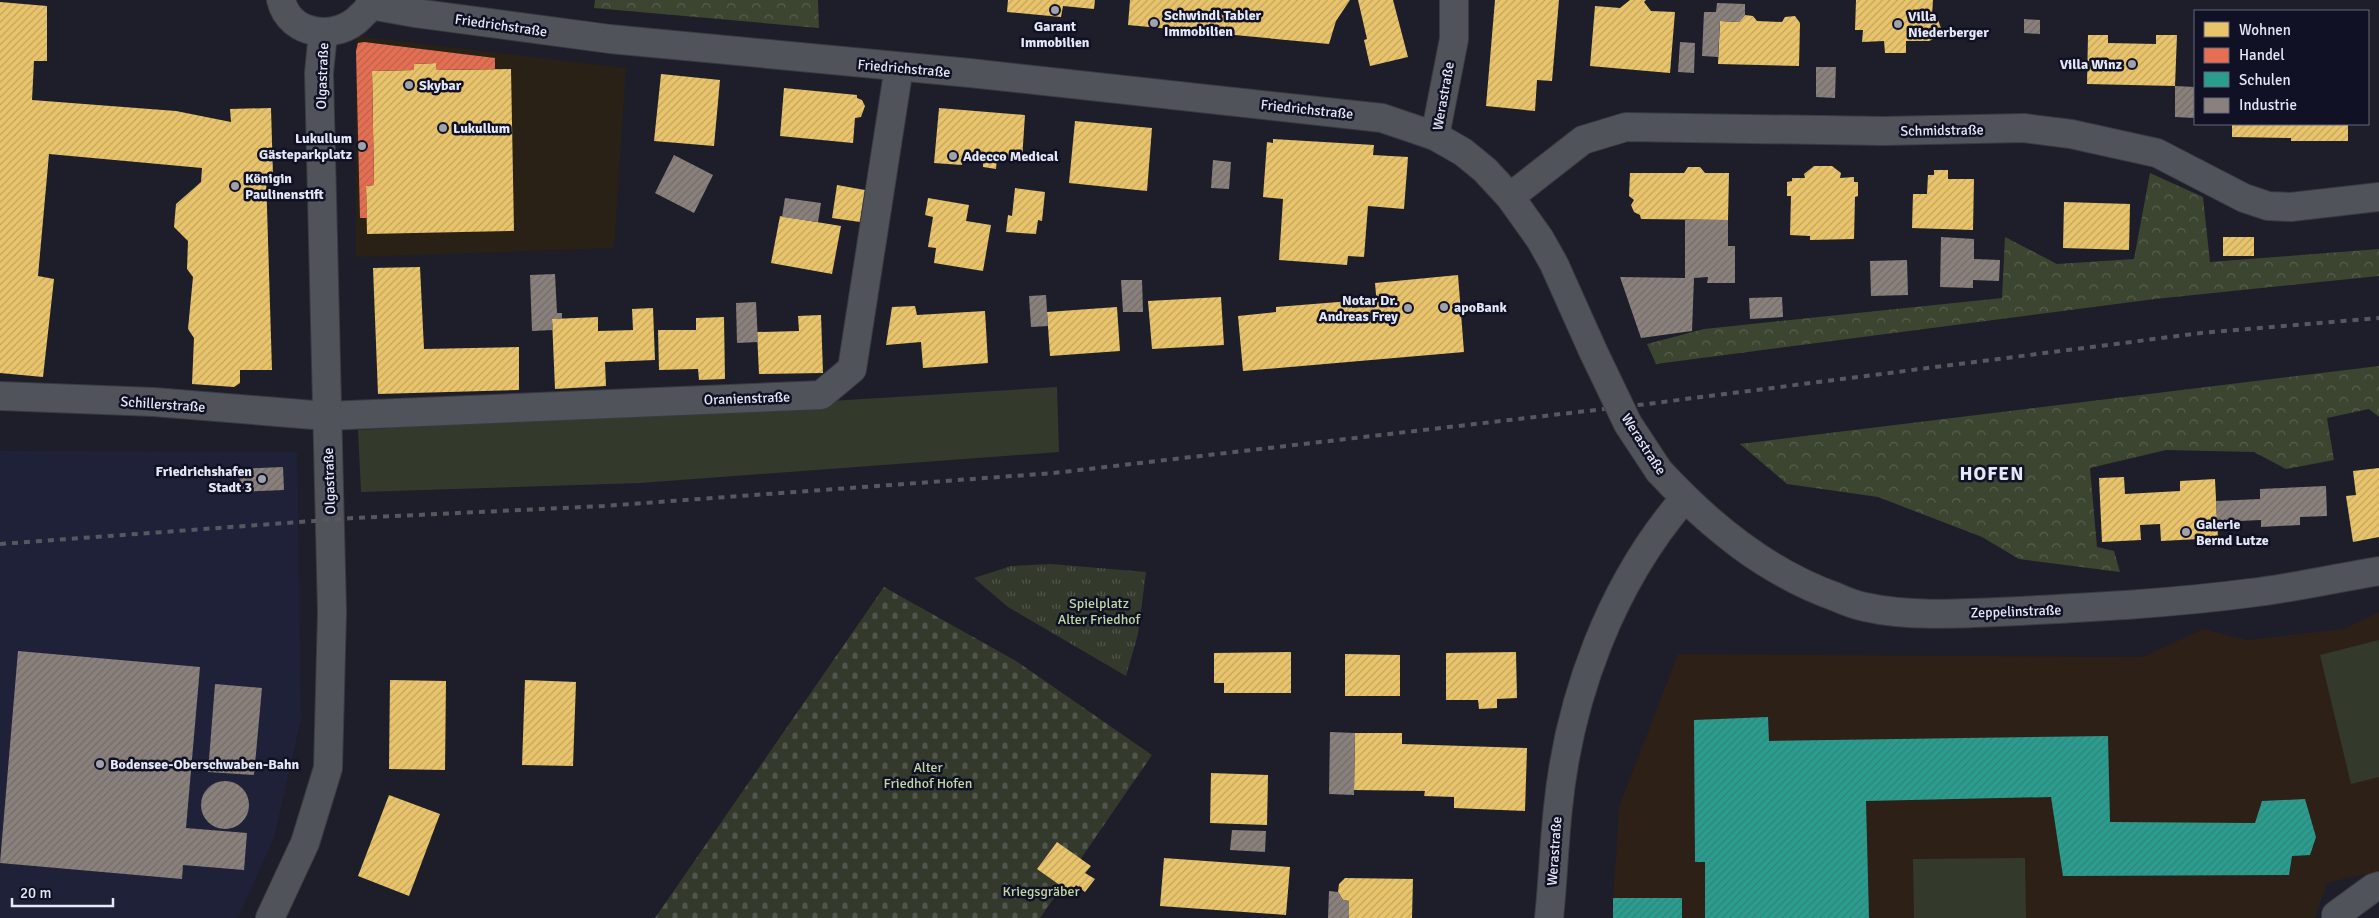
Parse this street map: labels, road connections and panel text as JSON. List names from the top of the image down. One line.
{"streets":{"street":["Friedrichstraße","Olgastraße","Werastraße","Schmidstraße","Oranienstraße","Schillerstraße","Zeppelinstraße"]},"crossings":[["Friedrichstraße","Olgastraße"],["Friedrichstraße","Werastraße"],["Friedrichstraße","Oranienstraße"],["Olgastraße","Oranienstraße"],["Olgastraße","Schillerstraße"],["Werastraße","Schmidstraße"],["Werastraße","Zeppelinstraße"],["Oranienstraße","Schillerstraße"]],"districts":["HOFEN"],"parks":["Spielplatz Alter Friedhof","Alter Friedhof Hofen","Kriegsgräber"],"places":["Garant Immobilien","Schwindl Tabler Immobilien","Villa Niederberger","Villa Winz","Skybar","Lukullum","Lukullum Gästeparkplatz","Adecco Medical","Königin Paulinenstift","apoBank","Notar Dr. Andreas Frey","Friedrichshafen Stadt 3","Galerie Bernd Lutze","Bodensee-Oberschwaben-Bahn"],"legend":["Wohnen","Handel","Schulen","Industrie"],"scale_bar":"20 m"}
